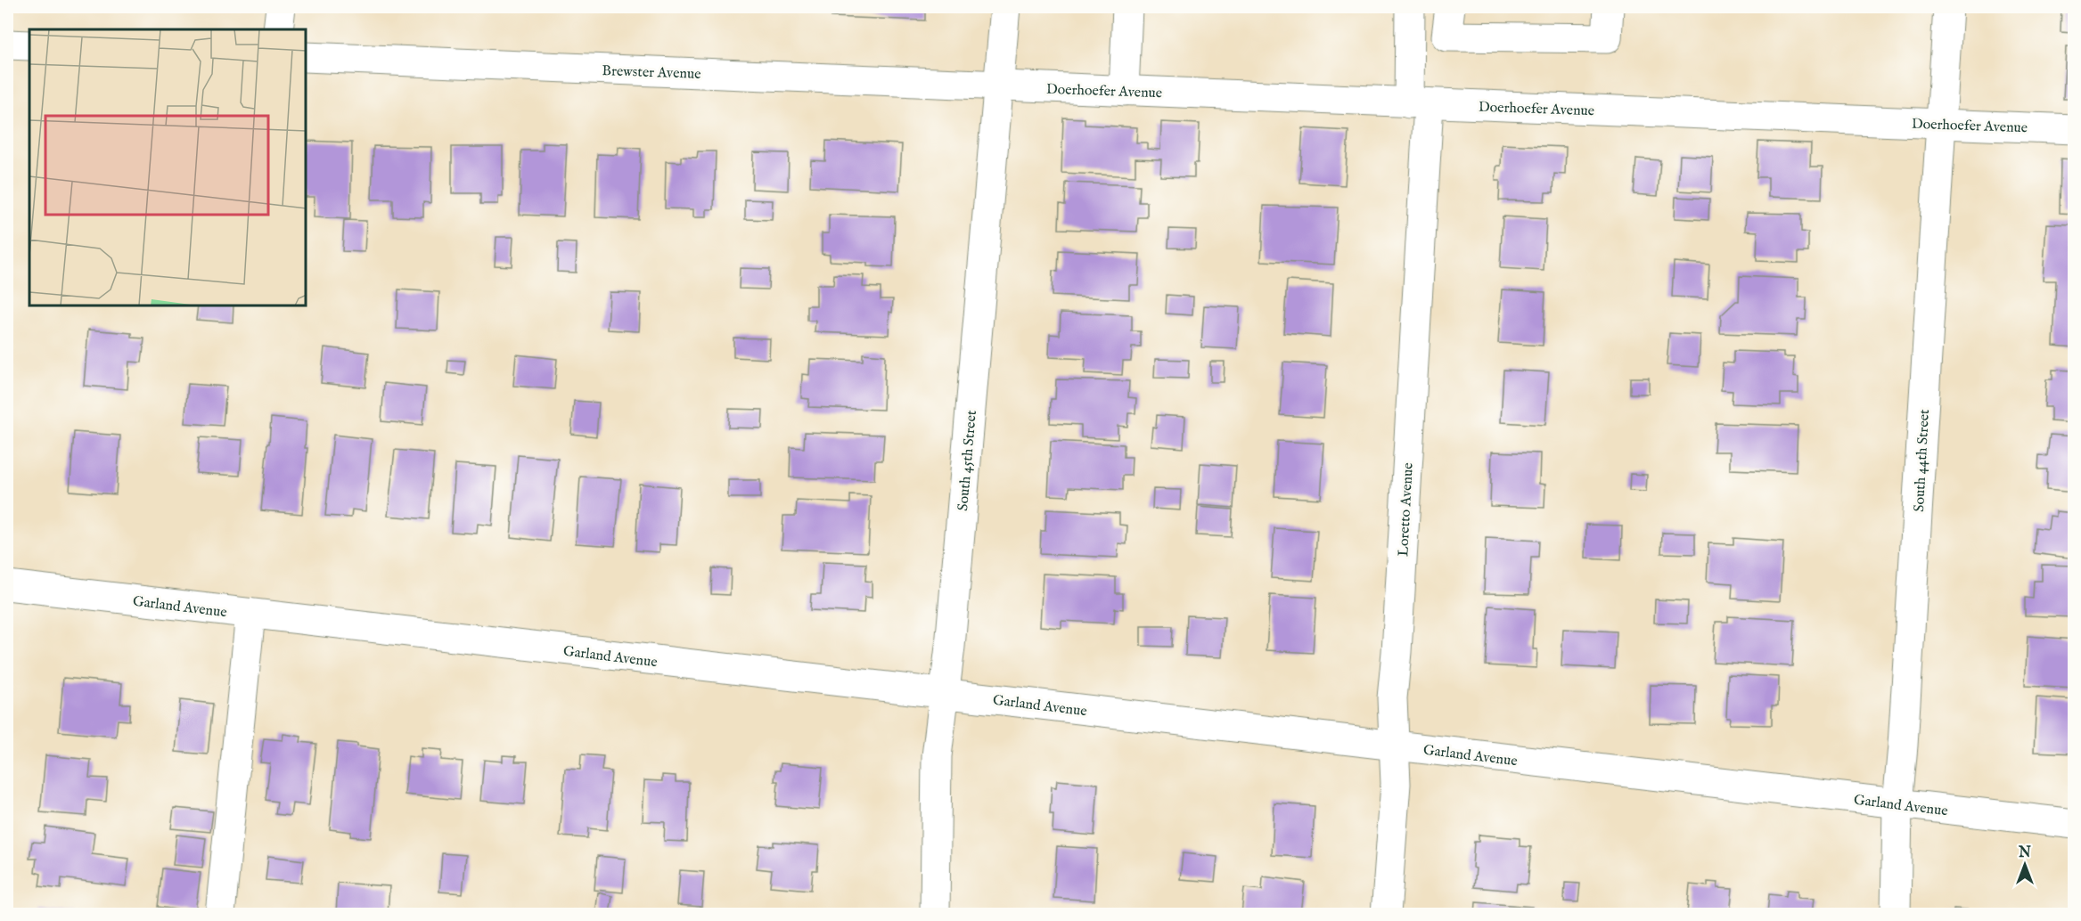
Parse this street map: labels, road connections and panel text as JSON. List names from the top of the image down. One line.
{"streets":{"street":["Brewster Avenue","Doerhoefer Avenue","South 45th Street","South 44th Street","Loretto Avenue","Garland Avenue"]},"crossings":[["Brewster Avenue","Doerhoefer Avenue"],["Brewster Avenue","South 45th Street"],["Doerhoefer Avenue","South 45th Street"],["Doerhoefer Avenue","South 44th Street"],["Doerhoefer Avenue","Loretto Avenue"],["South 45th Street","Garland Avenue"],["South 44th Street","Garland Avenue"],["Loretto Avenue","Garland Avenue"]],"north":"top"}
